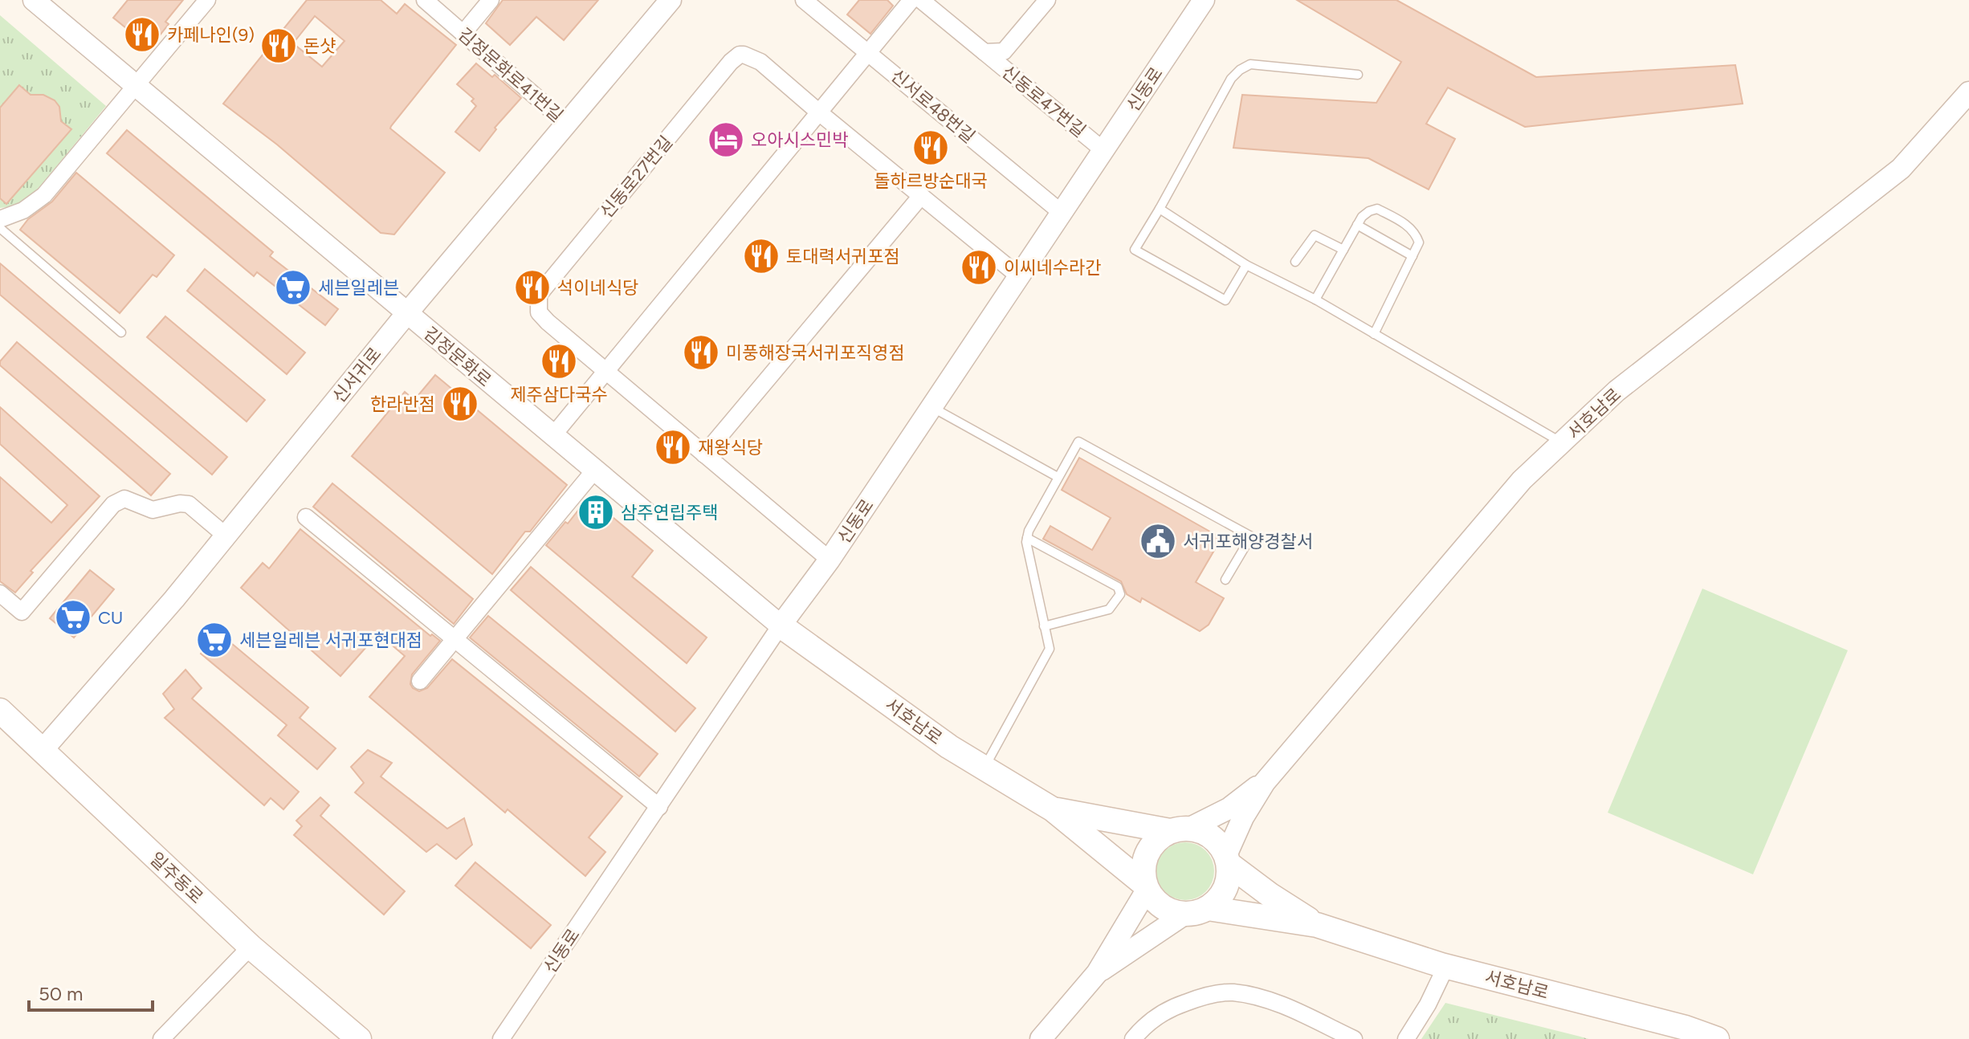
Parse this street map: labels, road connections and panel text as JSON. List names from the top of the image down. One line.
{"streets":{"main road":["서호남로","일주동로"],"street":["김정문화로41번길","신동로","신동로47번길","신서로48번길","신동로27번길","김정문화로","신서귀로"]},"crossings":[["김정문화로41번길","신서귀로"],["신동로","신동로47번길"],["신동로","신서로48번길"],["신동로","신동로27번길"],["신동로","김정문화로"],["신동로","서호남로"],["김정문화로","신서귀로"],["김정문화로","서호남로"],["신서귀로","일주동로"]],"places":{"restaurant":["카페나인(9)","돈샷","돌하르방순대국","토대력서귀포점","이씨네수라간","석이네식당","미풍해장국서귀포직영점","제주삼다국수","한라반점","재왕식당"],"hotel":["오아시스민박"],"supermarket":["세븐일레븐","CU","세븐일레븐 서귀포현대점"],"building":["삼주연립주택"],"public building":["서귀포해양경찰서"]},"scale_bar":"50 m"}
